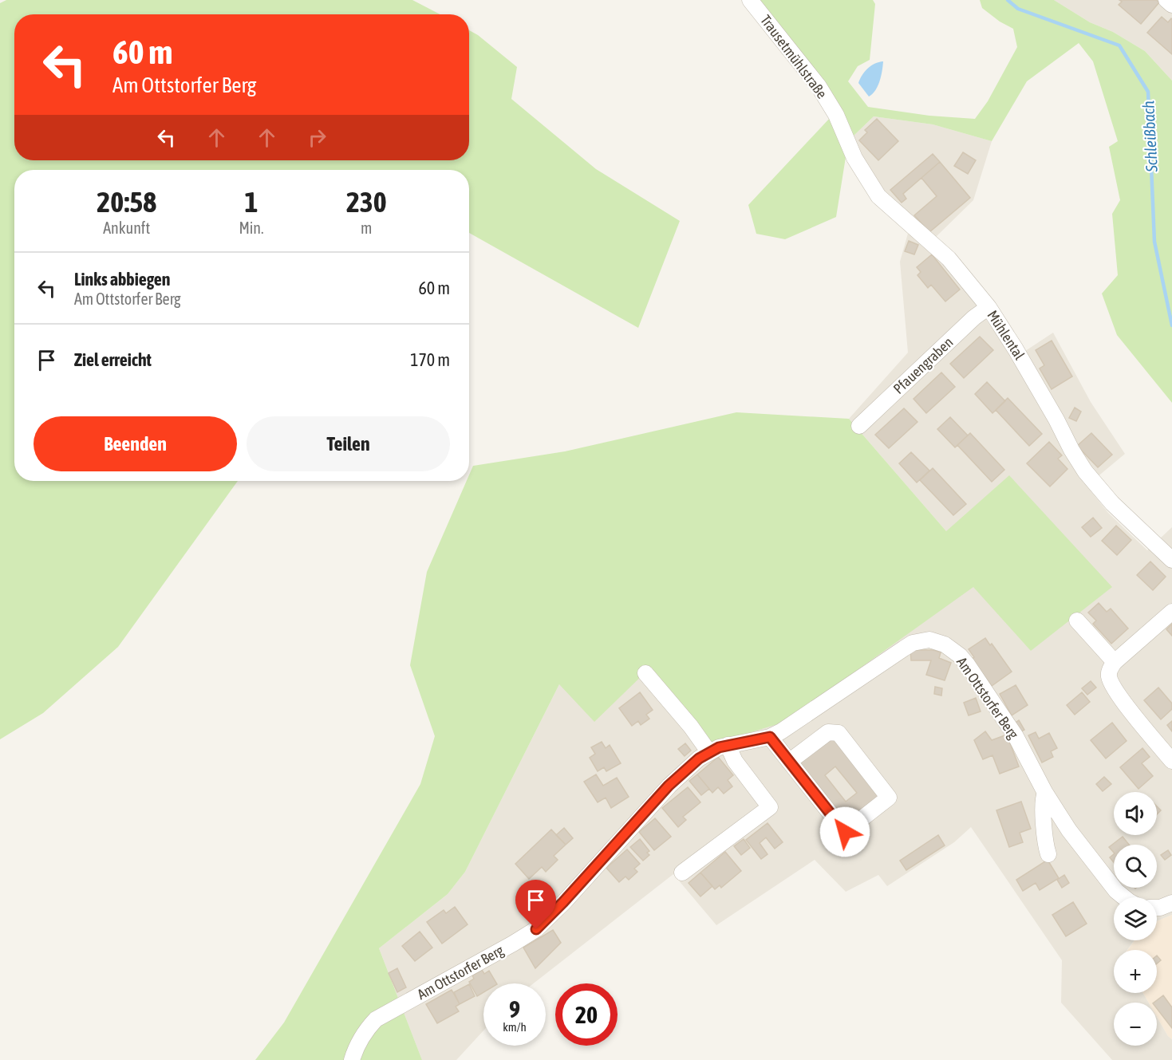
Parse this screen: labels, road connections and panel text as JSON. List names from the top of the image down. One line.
{"streets":{"street":["Trausetmühlstraße","Mühlental","Pfauengraben","Am Ottstorfer Berg"]},"crossings":[["Trausetmühlstraße","Mühlental"],["Mühlental","Pfauengraben"]],"water":["Schleißbach"],"page":{"turn":["60 m","Am Ottstorfer Berg"],"eta":["20:58","Ankunft","1","Min.","230","m"],"list":[{"name":"Links abbiegen","note":"Am Ottstorfer Berg","value":"60 m"},{"name":"Ziel erreicht","value":"170 m"}],"buttons":["Beenden","Teilen"],"map_buttons":["+","−"],"speed":"9 km/h","limit":"20"}}
